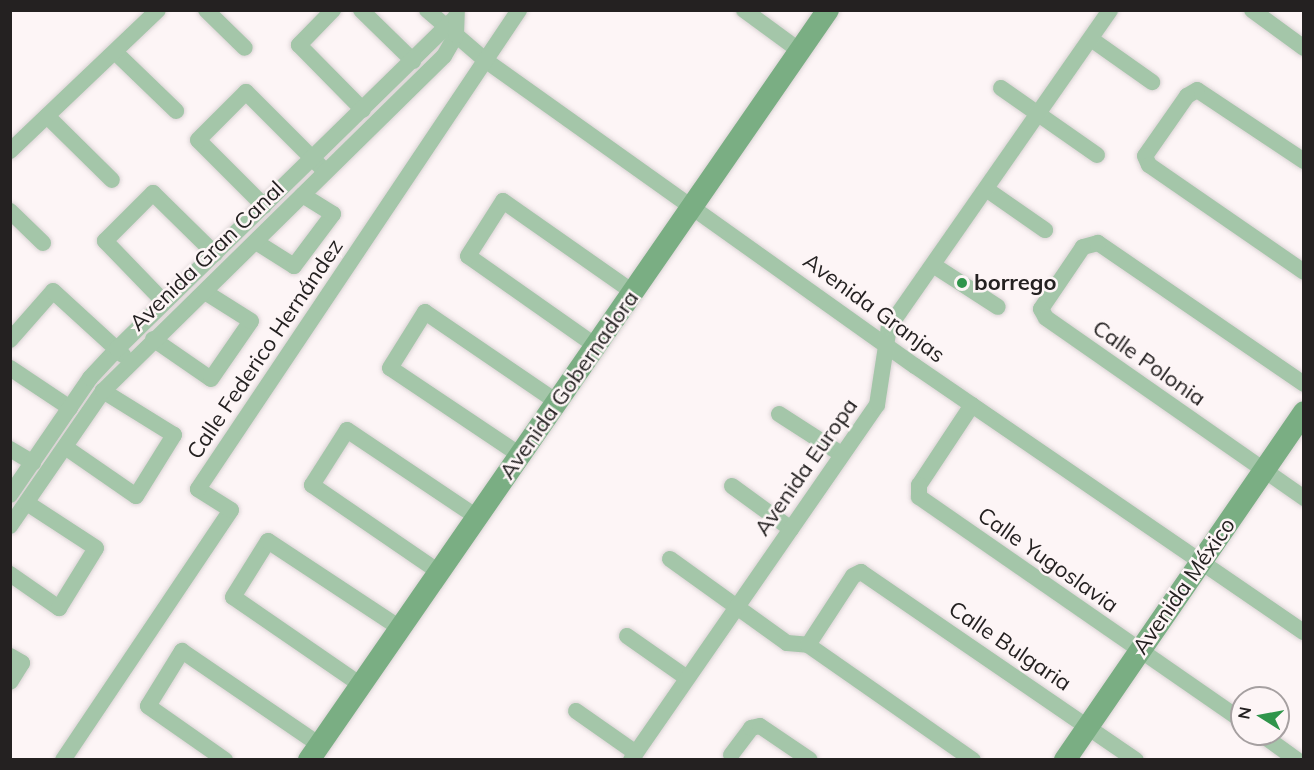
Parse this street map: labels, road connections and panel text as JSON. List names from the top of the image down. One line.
{"streets":{"street":["Avenida Gran Canal","Avenida Granjas","Calle Federico Hernández","Calle Polonia","Avenida Gobernadora","Avenida Europa","Calle Yugoslavia","Avenida México","Calle Bulgaria"]},"crossings":[["Avenida Gran Canal","Avenida Granjas"],["Avenida Granjas","Calle Federico Hernández"],["Avenida Granjas","Avenida Gobernadora"],["Avenida Granjas","Avenida Europa"],["Avenida Granjas","Calle Yugoslavia"],["Avenida Granjas","Avenida México"],["Calle Polonia","Avenida México"],["Calle Yugoslavia","Avenida México"],["Avenida México","Calle Bulgaria"]],"places":["borrego"],"north":"left"}
